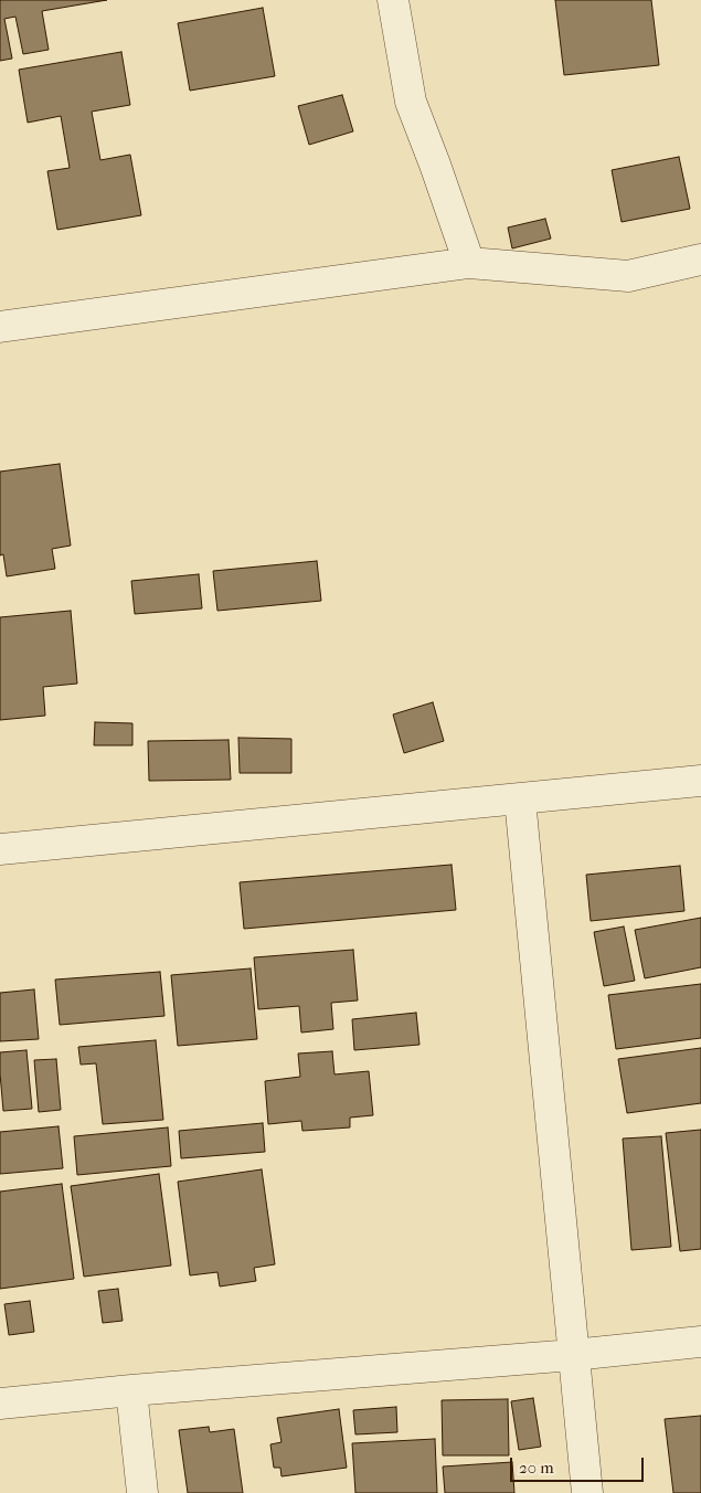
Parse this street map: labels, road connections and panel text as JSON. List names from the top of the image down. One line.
{"scale_bar":"20 m"}
